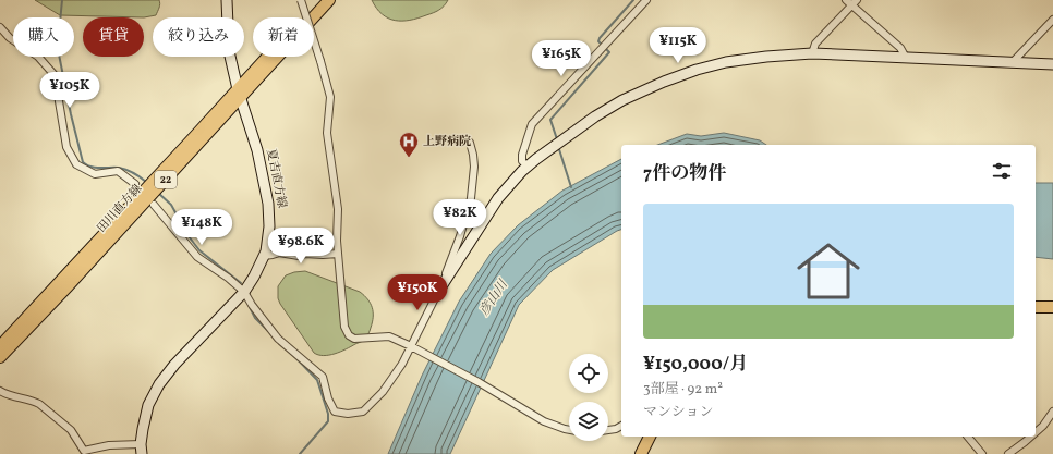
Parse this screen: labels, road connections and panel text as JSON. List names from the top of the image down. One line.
{"streets":{"main road":["22","田川直方線"],"street":["夏吉直方線"]},"crossings":[["夏吉直方線","田川直方線"]],"water":["彦山川"],"places":{"hospital":["上野病院"]},"page":{"chip":["購入","賃貸","絞り込み","新着"],"price":["¥115K","¥165K","¥105K","¥82K","¥148K","¥98.6K","¥150K"],"heading":"7件の物件","list":[{"name":"¥150,000/月","note":"3部屋 · 92 m² · マンション"}]}}
